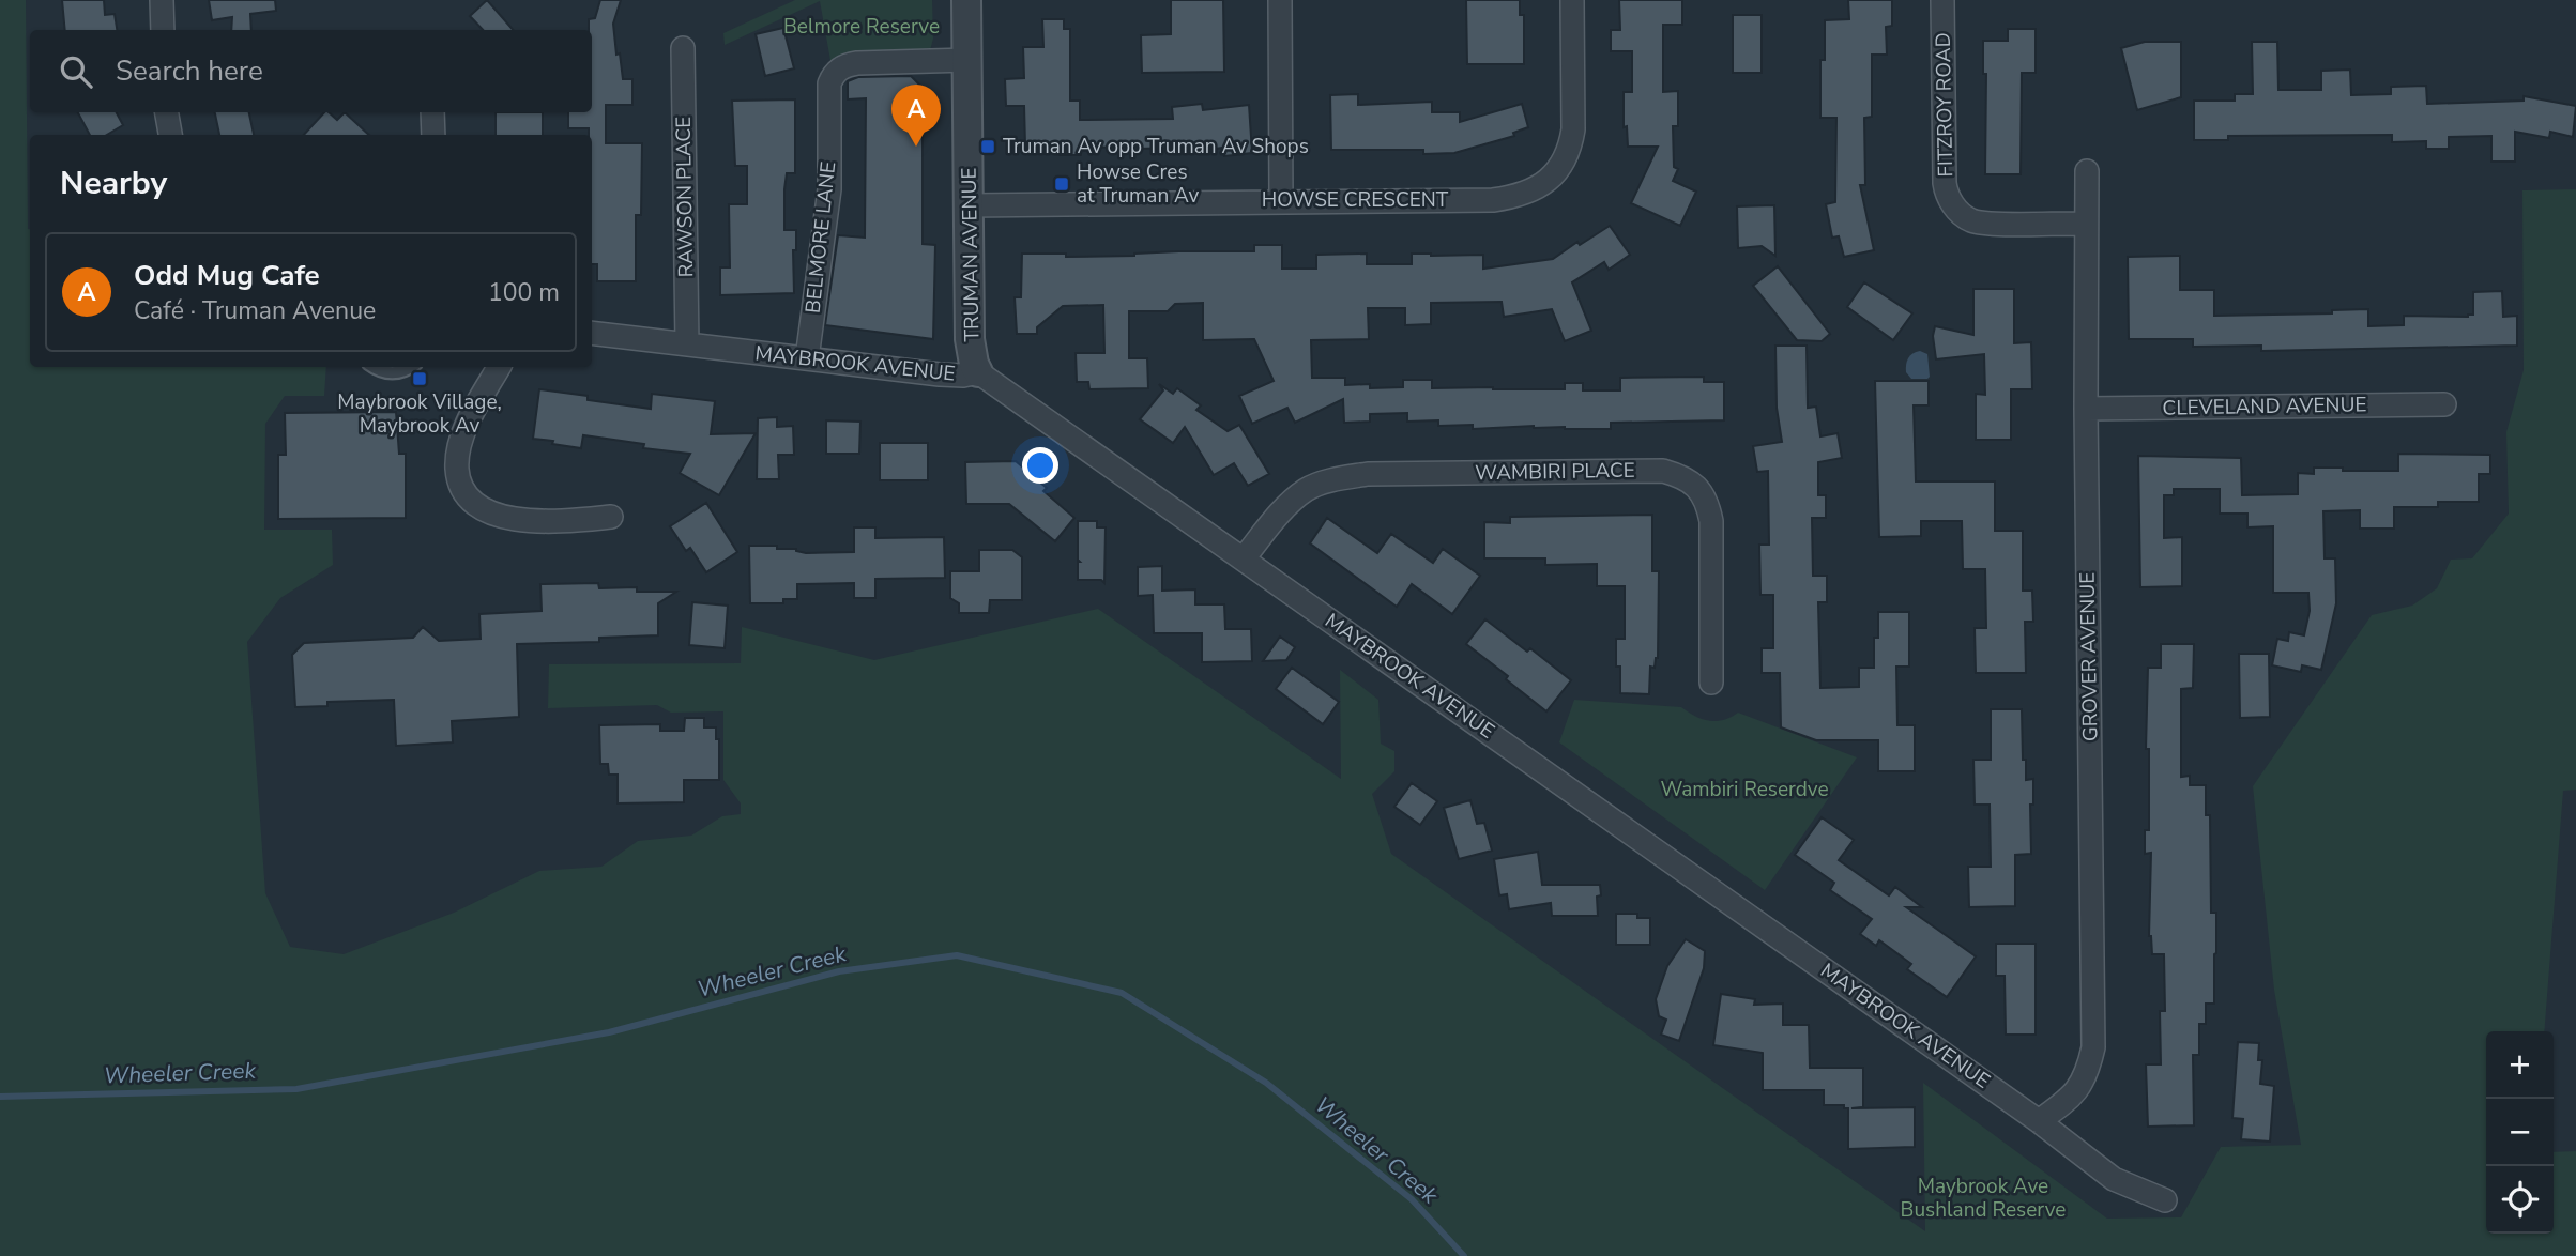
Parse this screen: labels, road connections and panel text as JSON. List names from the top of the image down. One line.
{"streets":{"street":["FITZROY ROAD","RAWSON PLACE","HOWSE CRESCENT","BELMORE LANE","TRUMAN AVENUE","MAYBROOK AVENUE","CLEVELAND AVENUE","WAMBIRI PLACE","GROVER AVENUE"]},"crossings":[["FITZROY ROAD","GROVER AVENUE"],["RAWSON PLACE","MAYBROOK AVENUE"],["HOWSE CRESCENT","TRUMAN AVENUE"],["BELMORE LANE","TRUMAN AVENUE"],["BELMORE LANE","MAYBROOK AVENUE"],["TRUMAN AVENUE","MAYBROOK AVENUE"],["MAYBROOK AVENUE","WAMBIRI PLACE"],["MAYBROOK AVENUE","GROVER AVENUE"],["CLEVELAND AVENUE","GROVER AVENUE"]],"water":["Wheeler Creek"],"parks":["Belmore Reserve","Wambiri Reserdve","Maybrook Ave Bushland Reserve"],"places":{"transit":["Truman Av opp Truman Av Shops","Howse Cres at Truman Av","Maybrook Village, Maybrook Av"]},"page":{"search":"Search here","pins":"A","heading":"Nearby","list":[{"mark":"A","name":"Odd Mug Cafe","note":"Café · Truman Avenue","value":"100 m"}],"map_buttons":["+","−"]}}
